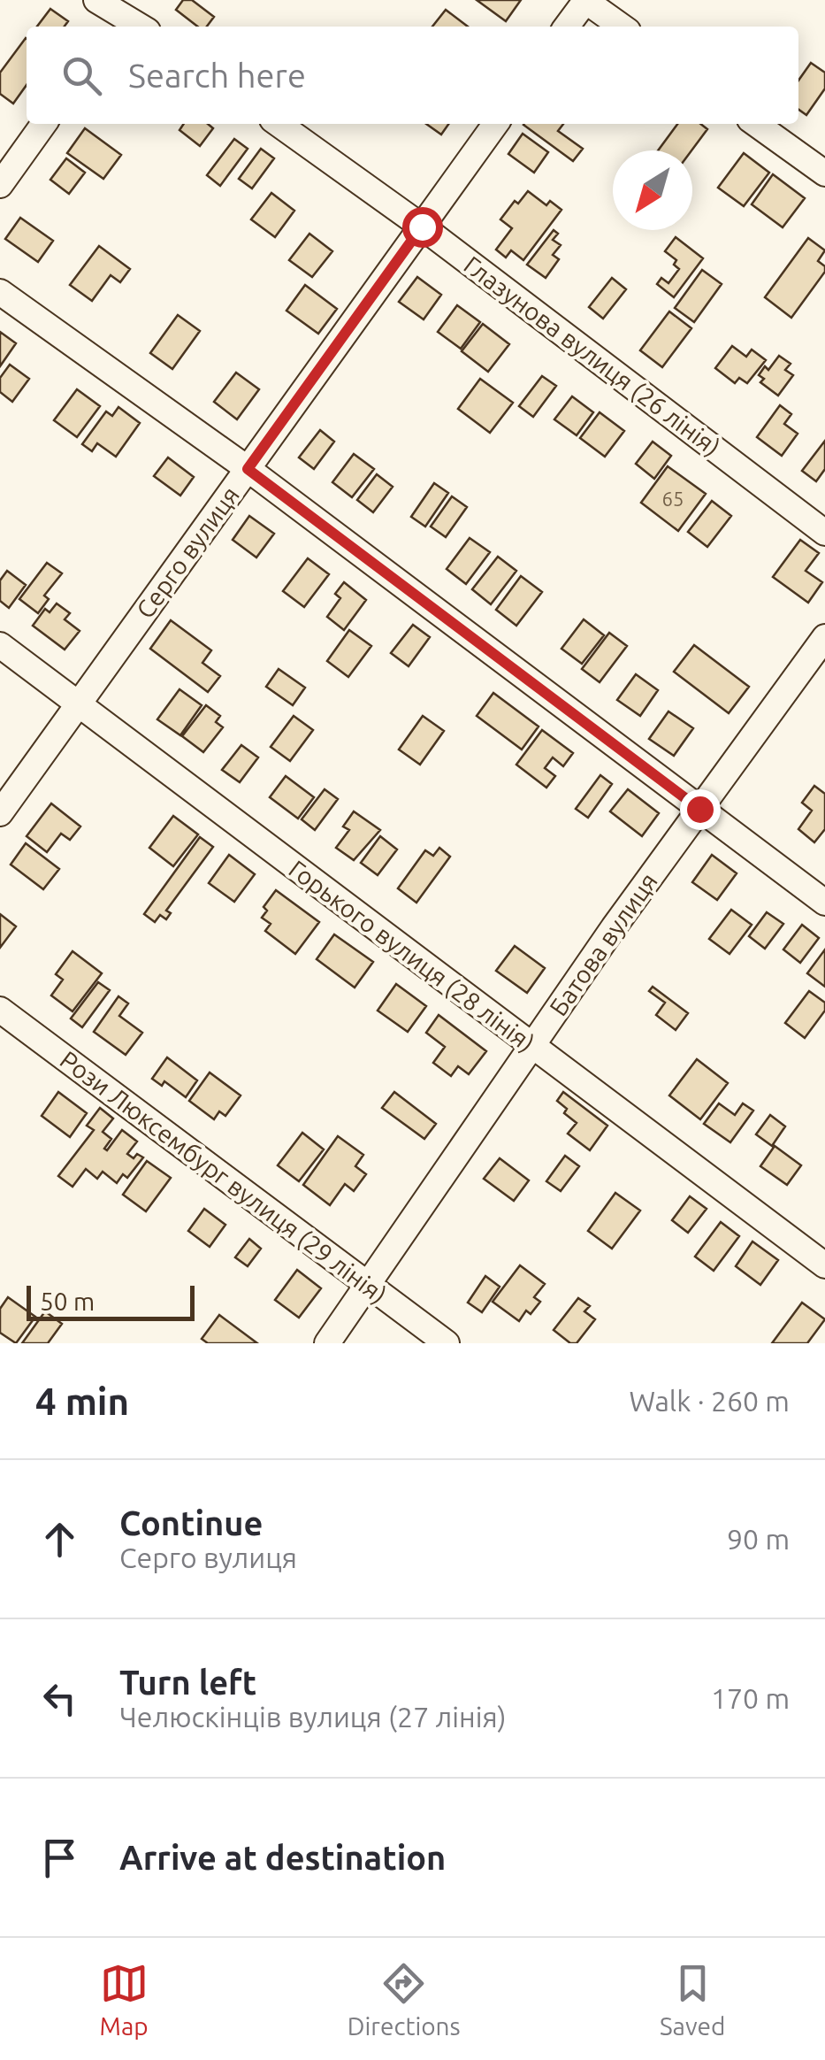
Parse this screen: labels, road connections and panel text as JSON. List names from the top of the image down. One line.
{"streets":{"street":["Глазунова вулиця (26 лiнiя)","Серго вулиця","Батова вулиця","Горького вулиця (28 лiнiя)","Рози Люксембург вулиця (29 лiнiя)"]},"crossings":[["Глазунова вулиця (26 лiнiя)","Серго вулиця"],["Серго вулиця","Горького вулиця (28 лiнiя)"],["Батова вулиця","Горького вулиця (28 лiнiя)"],["Батова вулиця","Рози Люксембург вулиця (29 лiнiя)"]],"house_numbers":["65"],"scale_bar":"50 m","north":"bottom left","page":{"search":"Search here","scale":"50 m","heading":["4 min","Walk · 260 m"],"list":[["Continue","Серго вулиця","90 m"],["Turn left","Челюскінців вулиця (27 лiнiя)","170 m"],"Arrive at destination"],"nav":["Map","Directions","Saved"]}}
